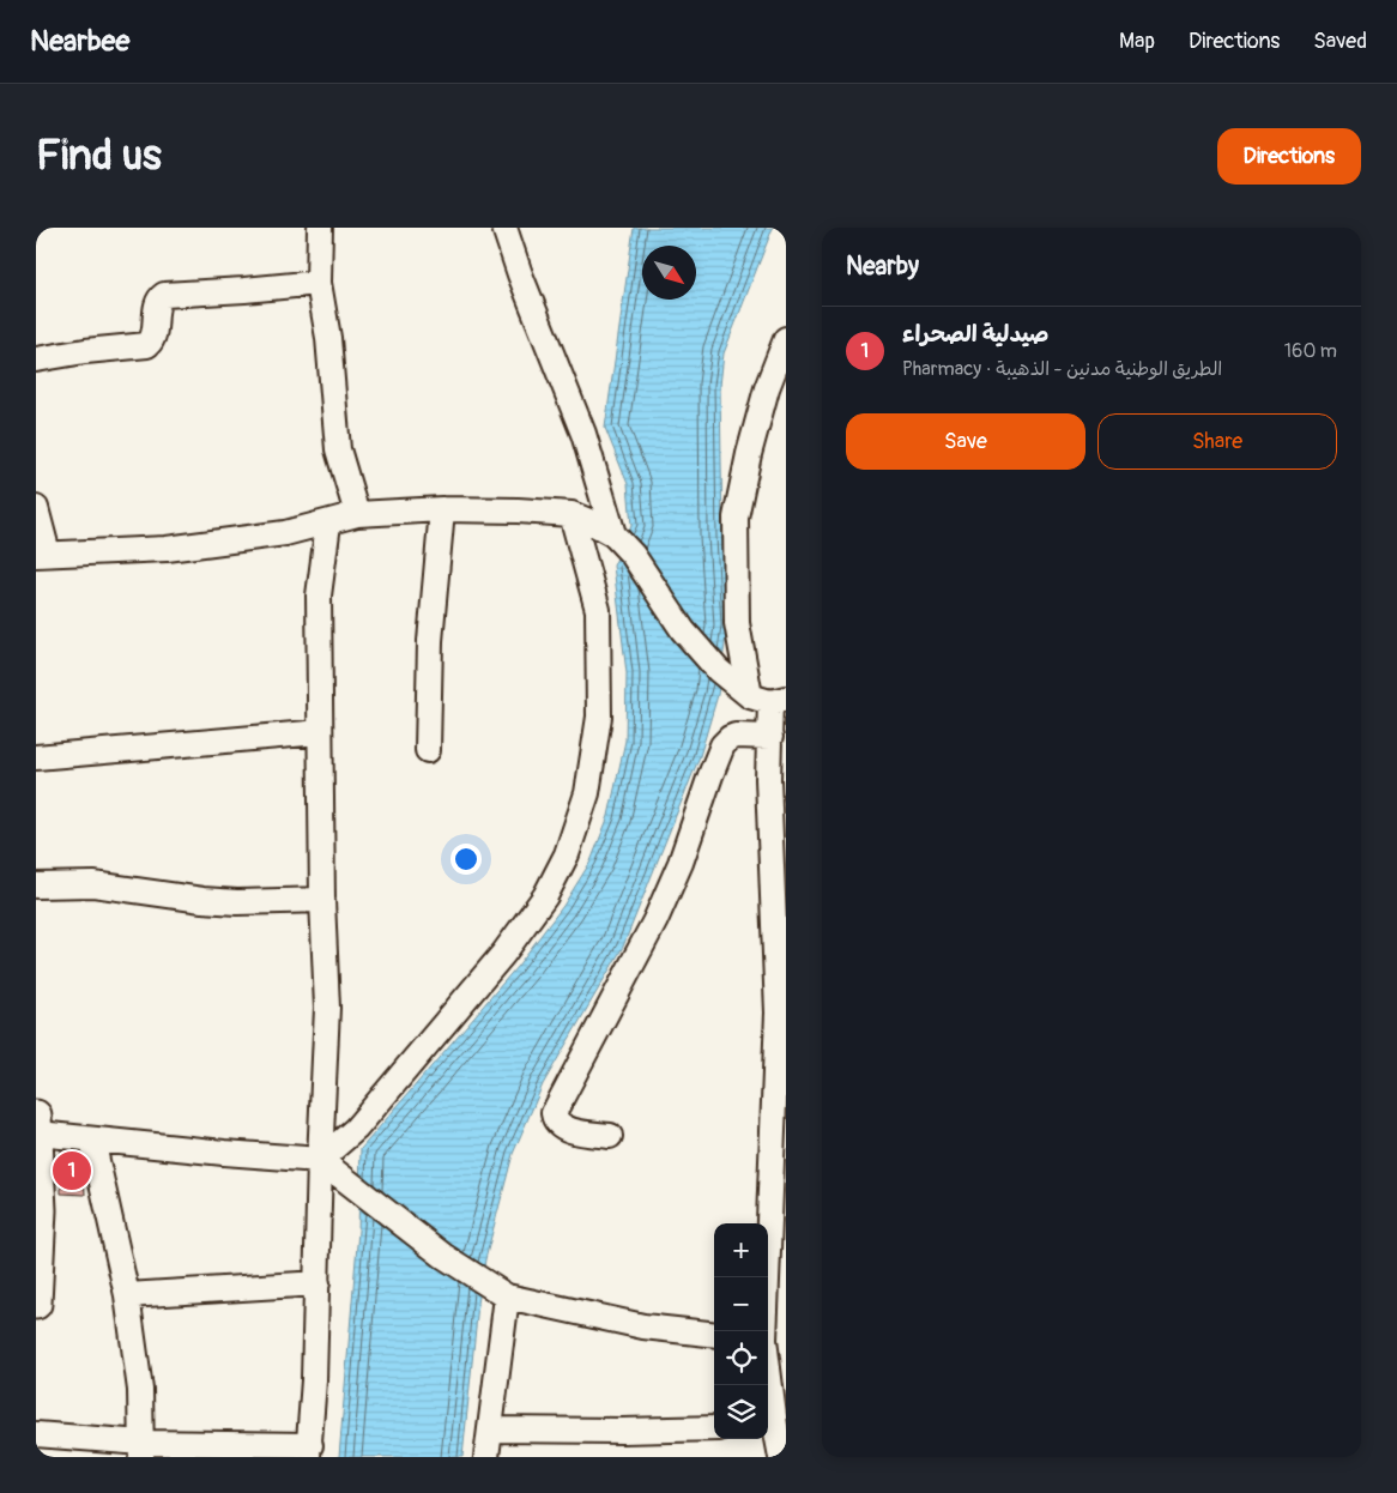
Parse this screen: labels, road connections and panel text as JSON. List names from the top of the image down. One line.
{"north":"bottom right","page":{"header":"Nearbee","nav":["Map","Directions","Saved"],"buttons":["Directions",["Save","Share"]],"title":"Find us","heading":"Nearby","list":[{"mark":"1","name":"صيدلية الصحراء","note":"Pharmacy · الطريق الوطنية مدنين - الذهيبة","value":"160 m"}],"pins":"1","map_buttons":["+","−"]}}
